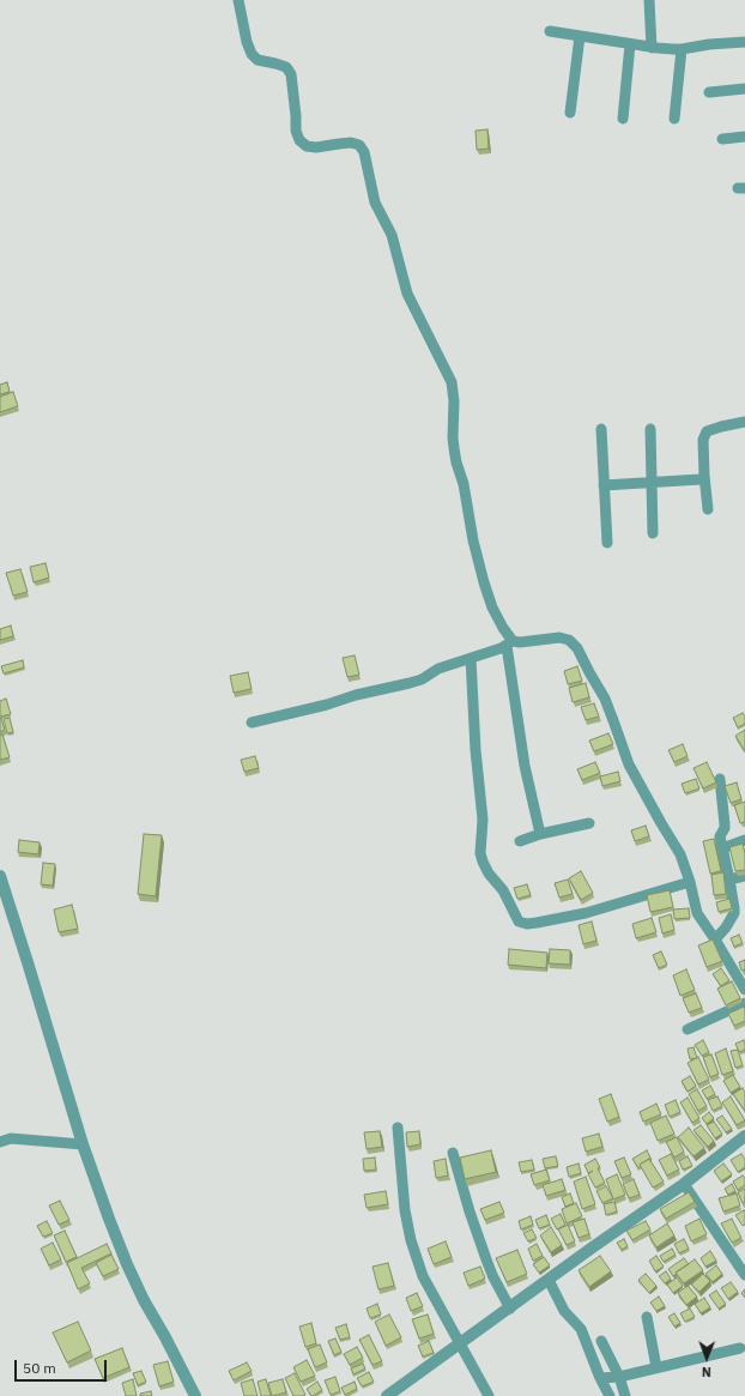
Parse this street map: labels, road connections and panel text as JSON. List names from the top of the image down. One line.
{"scale_bar":"50 m","north":"bottom"}
